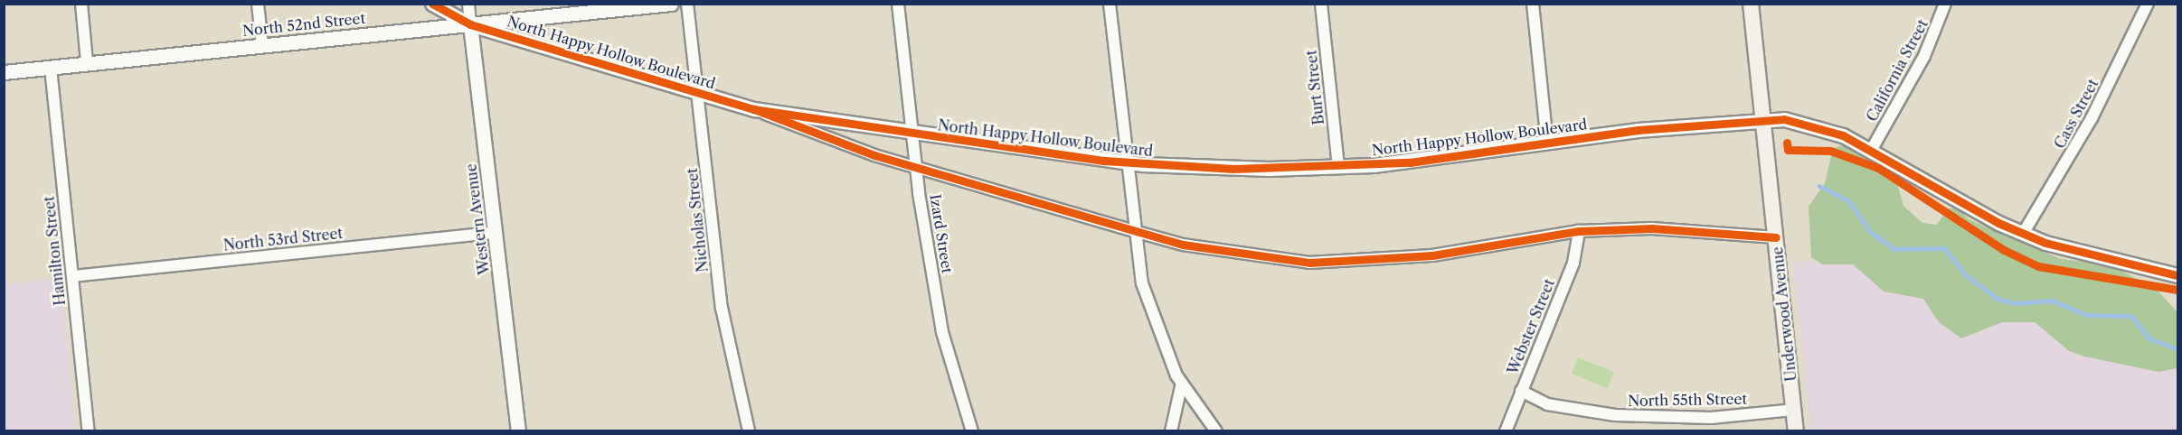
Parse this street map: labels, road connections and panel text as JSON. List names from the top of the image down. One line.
{"streets":{"main road":["Underwood Avenue"],"street":["North 52nd Street","North Happy Hollow Boulevard","California Street","Burt Street","Cass Street","Western Avenue","Nicholas Street","Izard Street","North 53rd Street","Hamilton Street","Webster Street","North 55th Street"]},"crossings":[["North 52nd Street","North Happy Hollow Boulevard"],["North 52nd Street","Western Avenue"],["North 52nd Street","Hamilton Street"],["North Happy Hollow Boulevard","California Street"],["North Happy Hollow Boulevard","Burt Street"],["North Happy Hollow Boulevard","Cass Street"],["North Happy Hollow Boulevard","Western Avenue"],["North Happy Hollow Boulevard","Nicholas Street"],["North Happy Hollow Boulevard","Izard Street"],["North Happy Hollow Boulevard","Underwood Avenue"],["North Happy Hollow Boulevard","Webster Street"],["Western Avenue","North 53rd Street"],["North 53rd Street","Hamilton Street"],["Underwood Avenue","North 55th Street"],["Webster Street","North 55th Street"]]}
